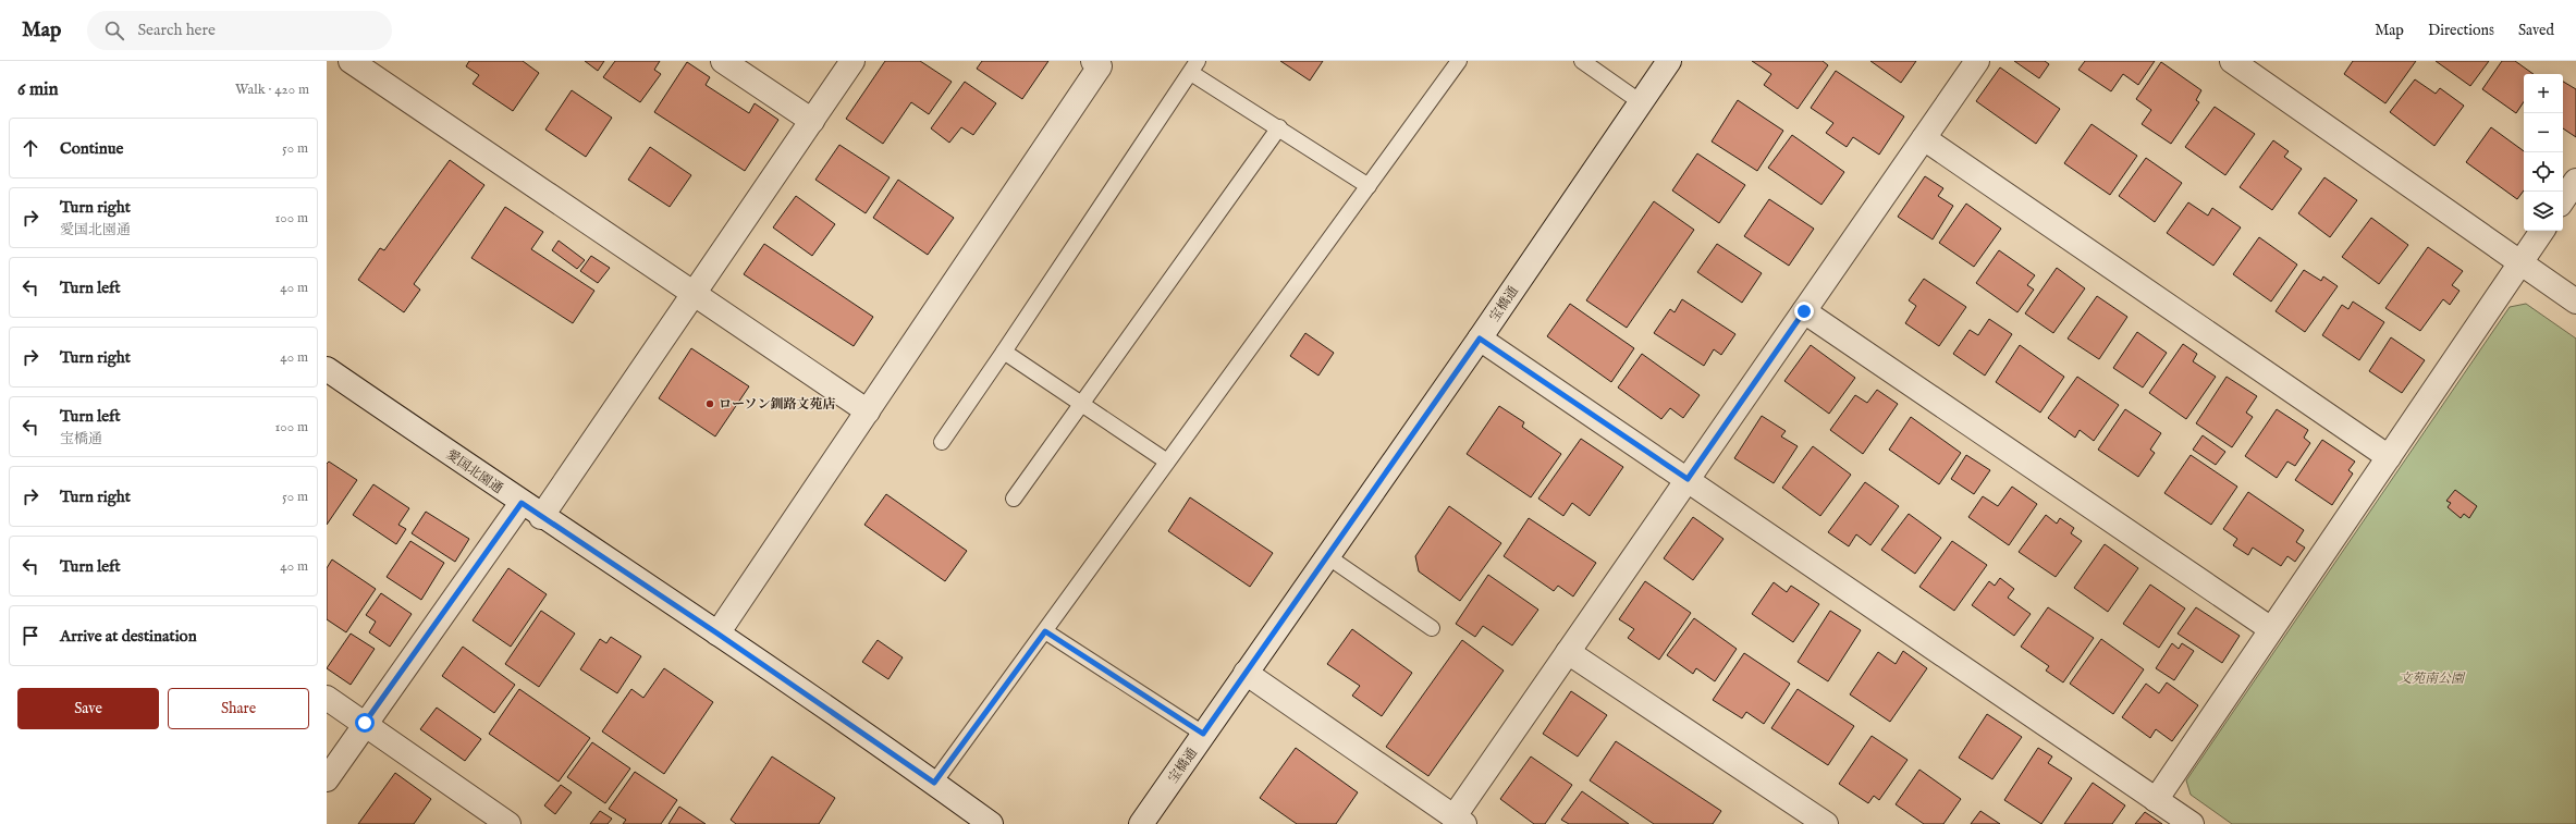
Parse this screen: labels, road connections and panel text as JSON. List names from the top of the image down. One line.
{"streets":{"street":["宝橋通","愛国北園通"]},"parks":["文苑南公園"],"places":["ローソン釧路文苑店"],"page":{"header":"Map","search":"Search here","nav":["Map","Directions","Saved"],"heading":["6 min","Walk · 420 m"],"map_buttons":["+","−"],"list":[["Continue","50 m"],["Turn right","愛国北園通","100 m"],["Turn left","40 m"],["Turn right","40 m"],["Turn left","宝橋通","100 m"],["Turn right","50 m"],["Turn left","40 m"],"Arrive at destination"],"buttons":["Save","Share"]}}
